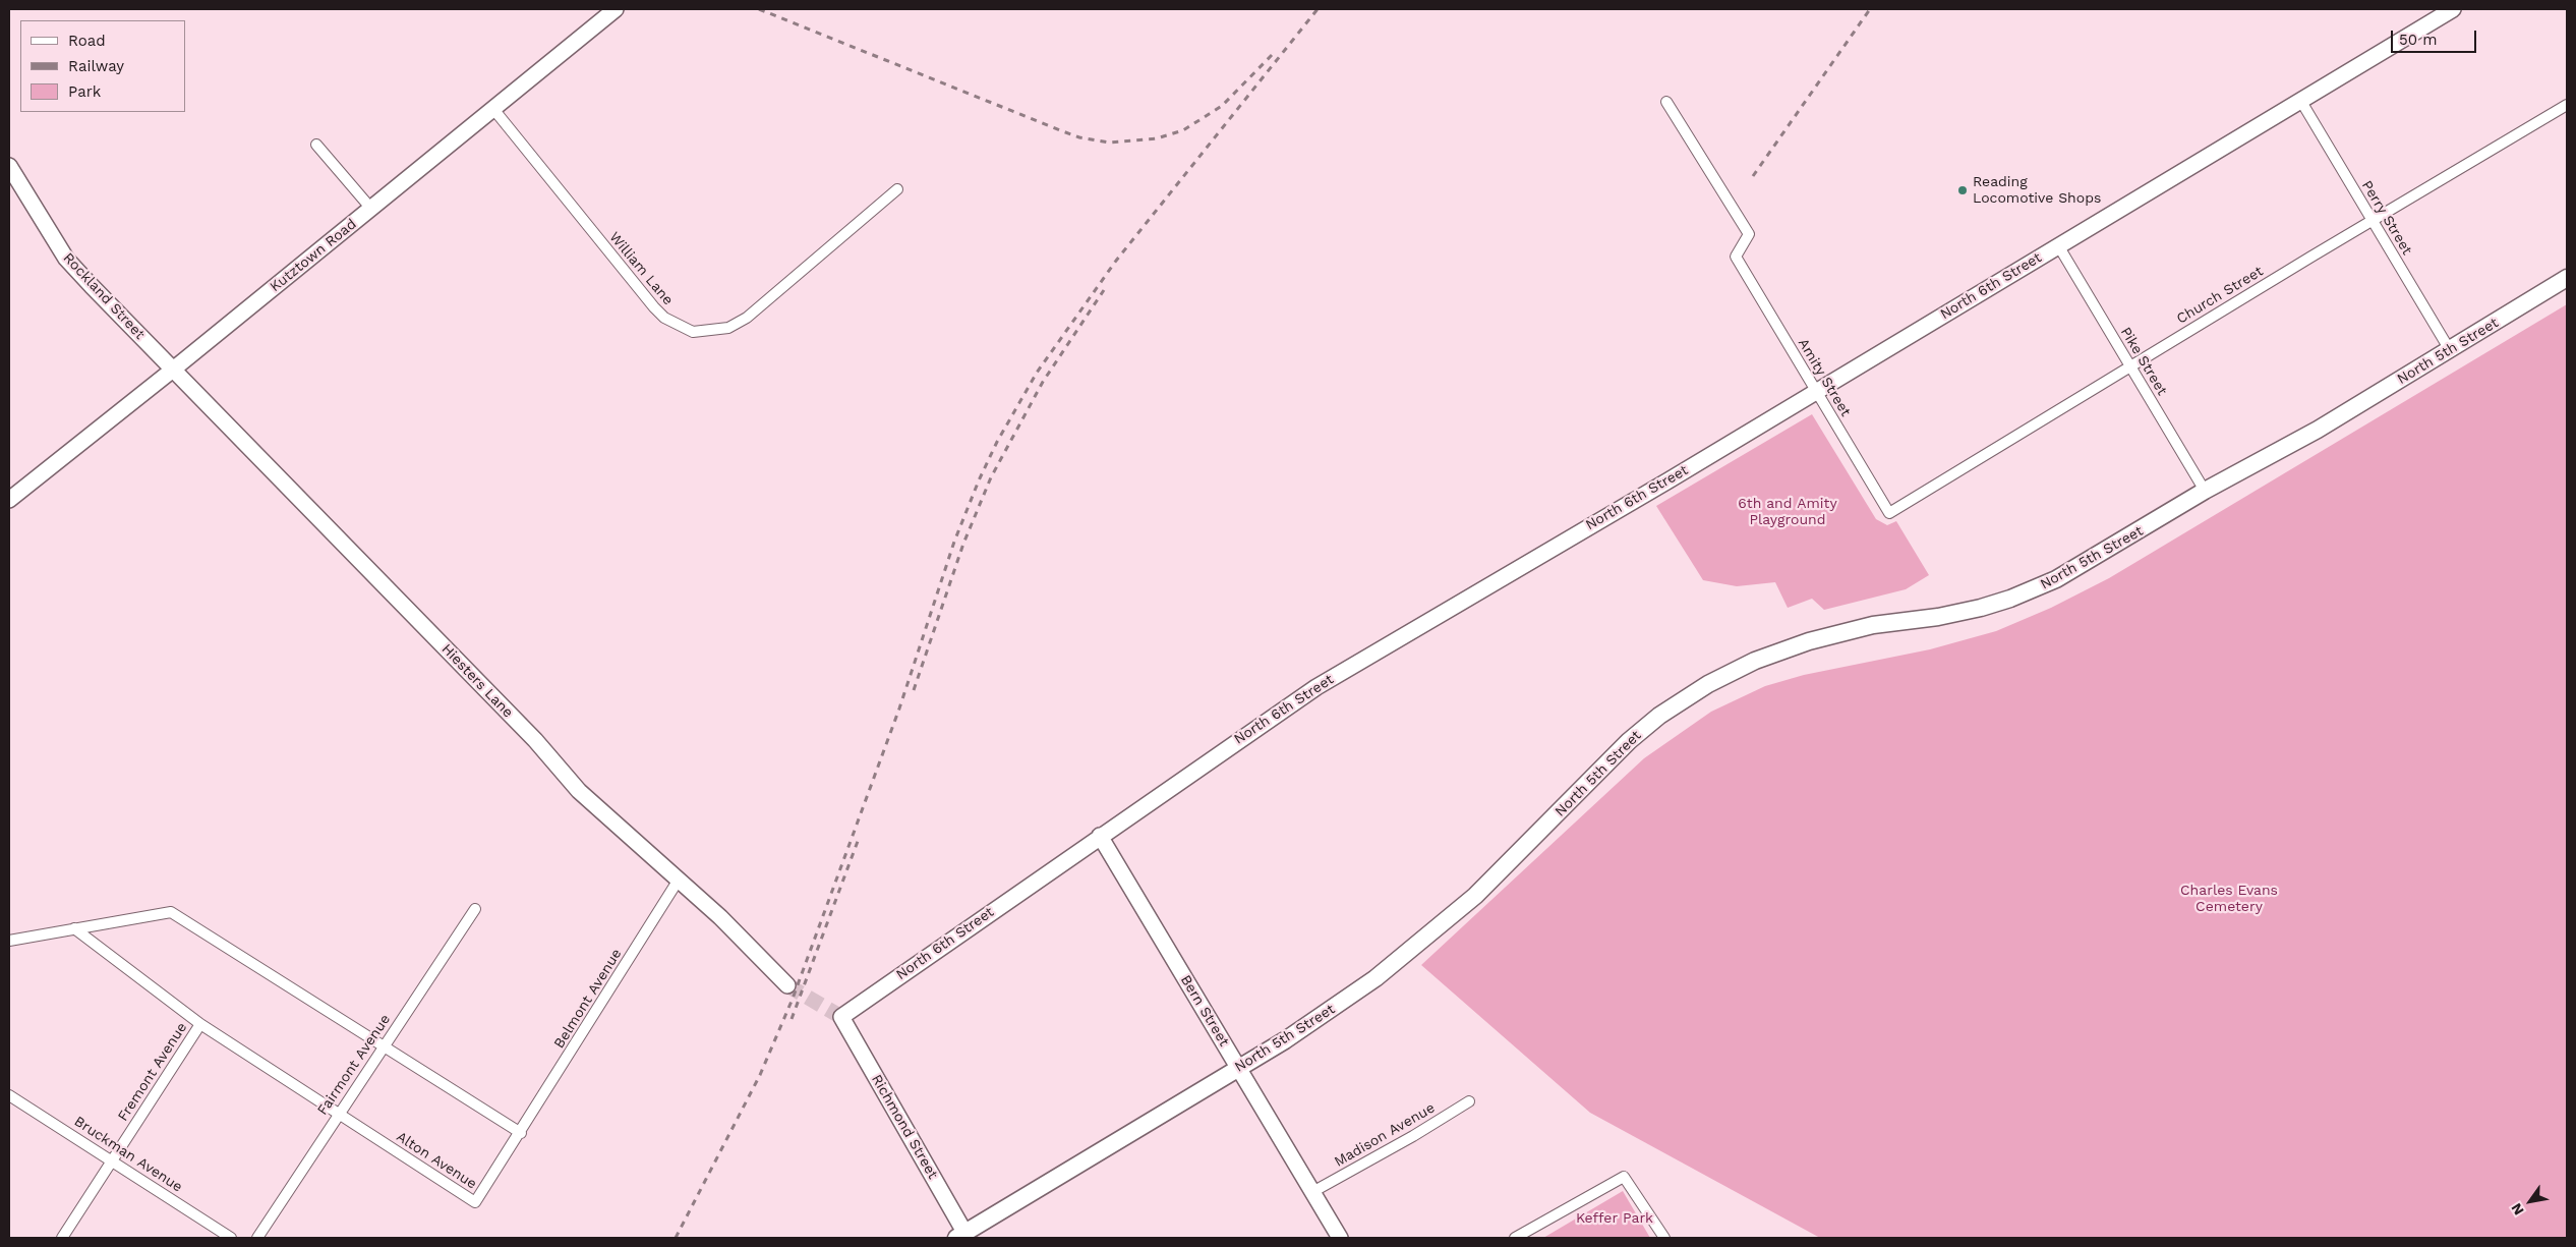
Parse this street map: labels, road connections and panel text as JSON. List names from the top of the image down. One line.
{"streets":{"main road":["North 5th Street"],"street":["Perry Street","Kutztown Road","William Lane","North 6th Street","Church Street","Rockland Street","Pike Street","Amity Street","Hiesters Lane","Belmont Avenue","Bern Street","Fairmont Avenue","Fremont Avenue","Richmond Street","Madison Avenue","Bruckman Avenue","Alton Avenue"]},"crossings":[["Perry Street","North 6th Street"],["Perry Street","Church Street"],["Perry Street","North 5th Street"],["Kutztown Road","William Lane"],["Kutztown Road","Rockland Street"],["Kutztown Road","Hiesters Lane"],["North 6th Street","Pike Street"],["North 6th Street","Amity Street"],["North 6th Street","Bern Street"],["North 6th Street","Richmond Street"],["Church Street","Pike Street"],["Church Street","Amity Street"],["Rockland Street","Hiesters Lane"],["North 5th Street","Pike Street"],["North 5th Street","Bern Street"],["North 5th Street","Richmond Street"],["Hiesters Lane","Belmont Avenue"],["Belmont Avenue","Alton Avenue"],["Bern Street","Madison Avenue"],["Fairmont Avenue","Alton Avenue"],["Fremont Avenue","Bruckman Avenue"],["Fremont Avenue","Alton Avenue"]],"parks":["6th and Amity Playground","Charles Evans Cemetery","Keffer Park"],"places":["Reading Locomotive Shops"],"legend":["Road","Railway","Park"],"scale_bar":"50 m","north":"bottom left"}
